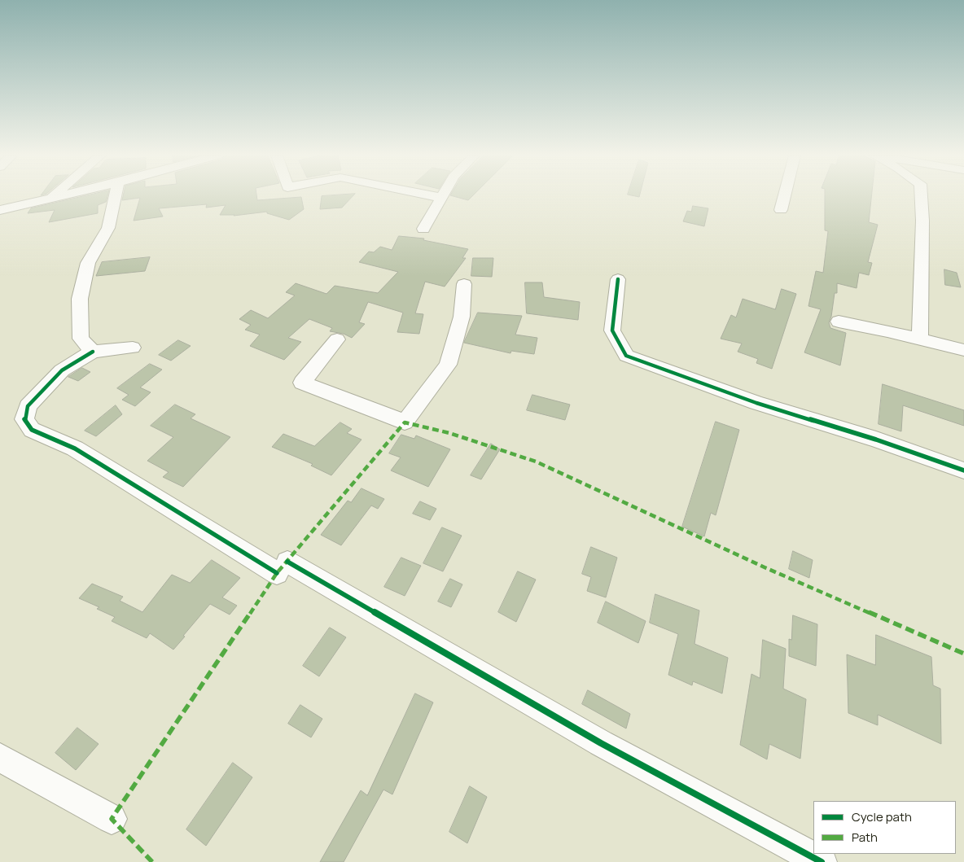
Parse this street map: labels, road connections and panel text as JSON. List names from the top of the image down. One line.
{"legend":["Cycle path","Path"]}
